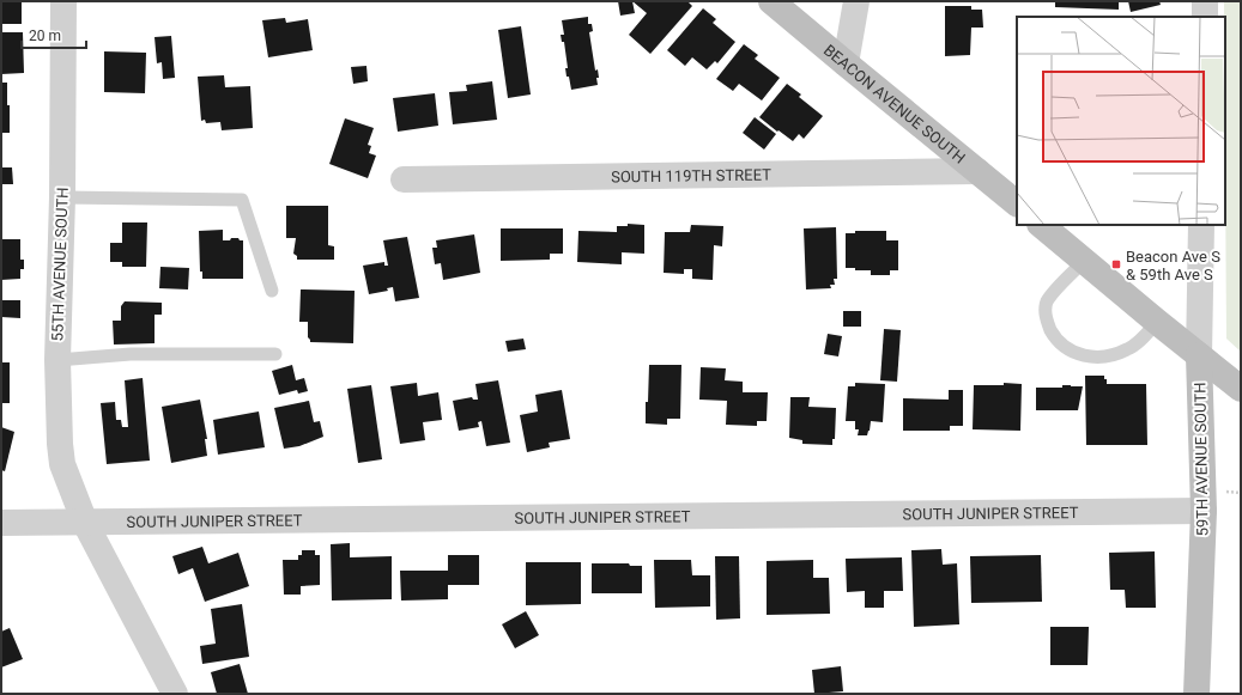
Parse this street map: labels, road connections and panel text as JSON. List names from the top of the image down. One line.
{"streets":{"street":["BEACON AVENUE SOUTH","SOUTH 119TH STREET","55TH AVENUE SOUTH","59TH AVENUE SOUTH","SOUTH JUNIPER STREET"]},"crossings":[["BEACON AVENUE SOUTH","SOUTH 119TH STREET"],["55TH AVENUE SOUTH","SOUTH JUNIPER STREET"],["59TH AVENUE SOUTH","SOUTH JUNIPER STREET"]],"places":{"transit":["Beacon Ave S & 59th Ave S"]},"scale_bar":"20 m"}
